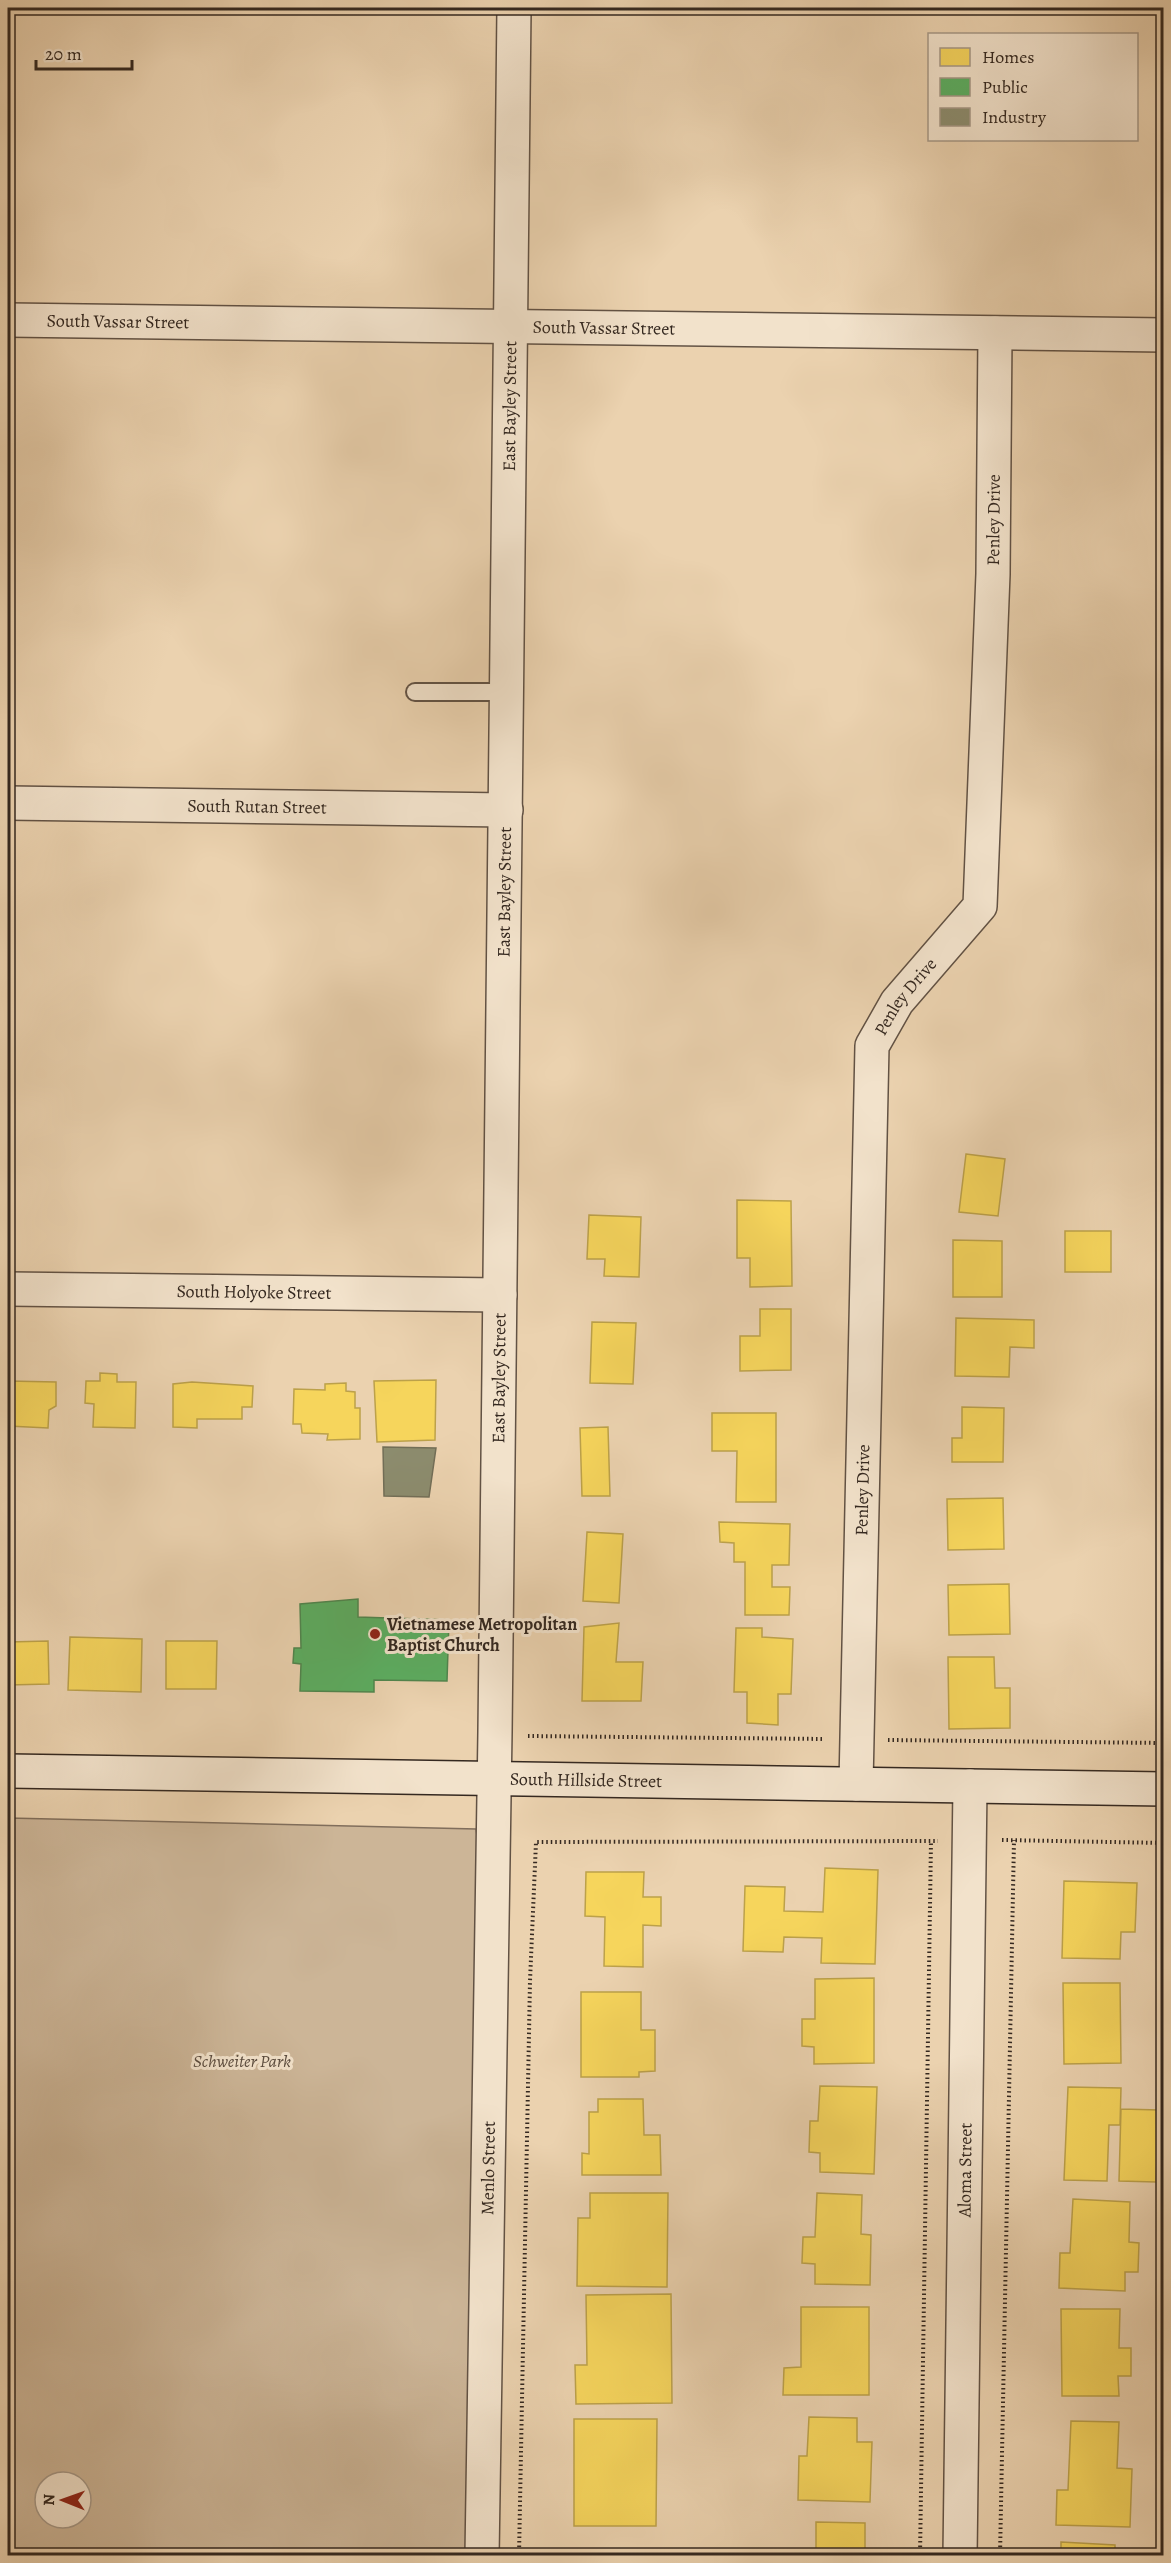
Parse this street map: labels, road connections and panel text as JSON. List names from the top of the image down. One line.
{"streets":{"street":["South Vassar Street","East Bayley Street","Penley Drive","South Rutan Street","South Holyoke Street","South Hillside Street","Menlo Street","Aloma Street"]},"crossings":[["South Vassar Street","East Bayley Street"],["South Vassar Street","Penley Drive"],["East Bayley Street","South Rutan Street"],["East Bayley Street","South Holyoke Street"],["East Bayley Street","South Hillside Street"],["East Bayley Street","Menlo Street"],["Penley Drive","South Hillside Street"],["South Hillside Street","Menlo Street"],["South Hillside Street","Aloma Street"]],"parks":["Schweiter Park"],"places":["Vietnamese Metropolitan Baptist Church"],"legend":["Homes","Public","Industry"],"scale_bar":"20 m","north":"left"}
